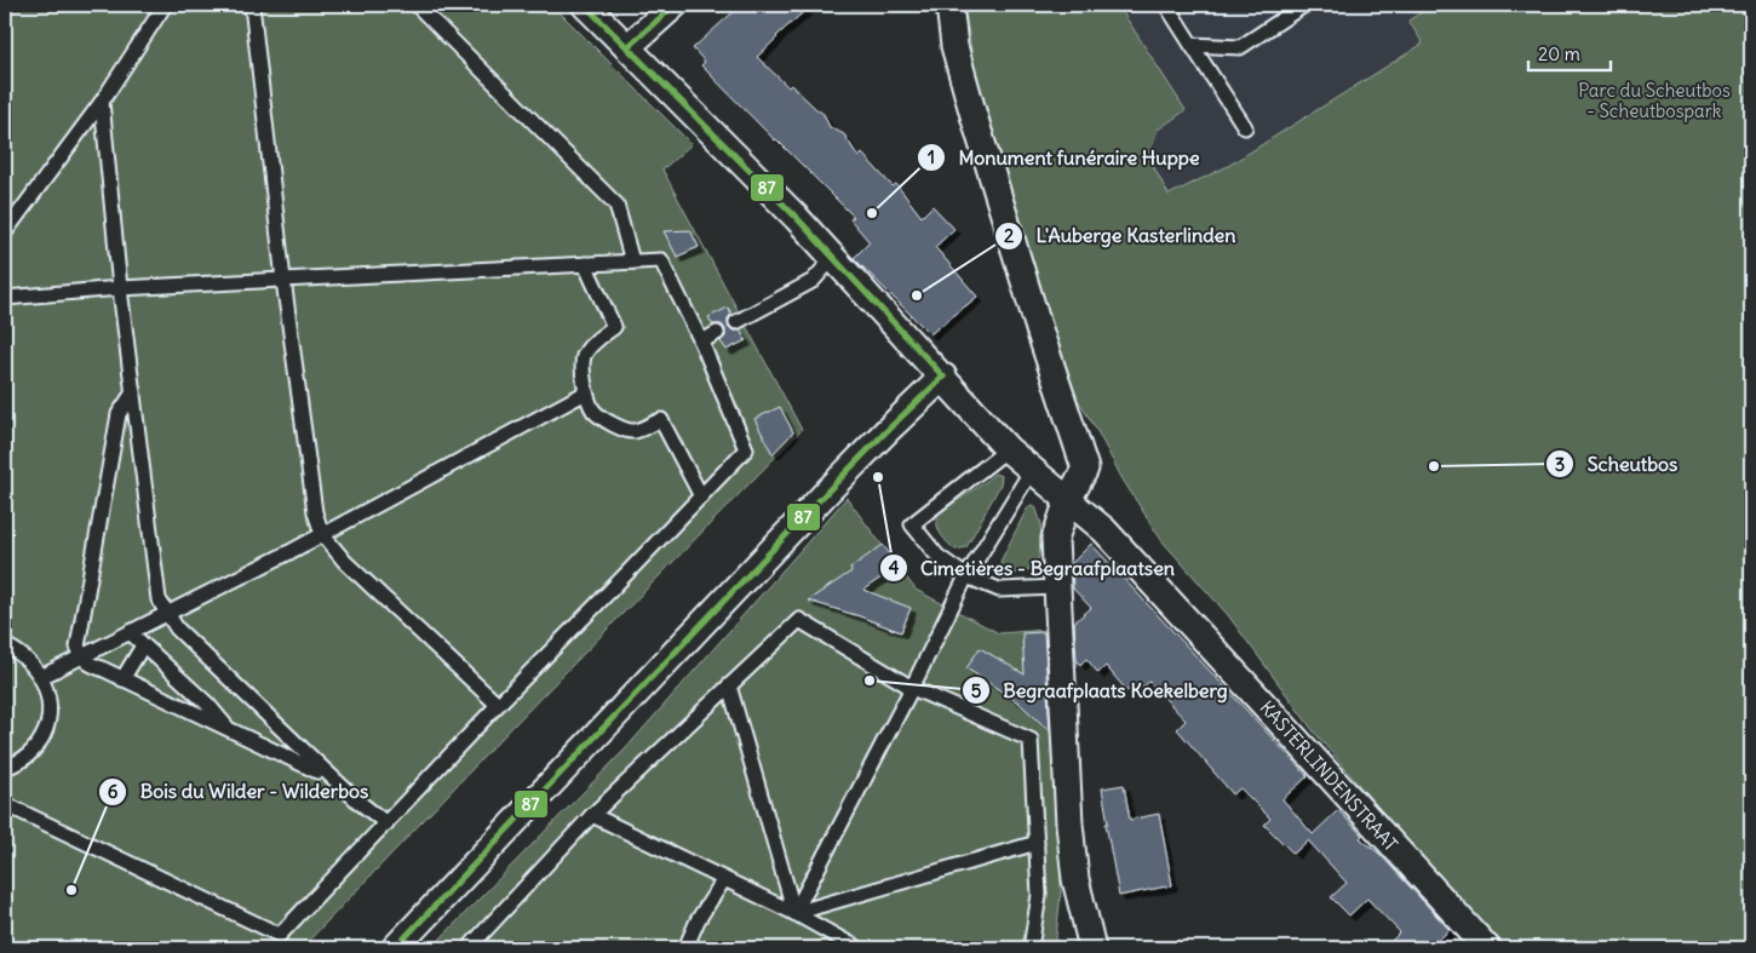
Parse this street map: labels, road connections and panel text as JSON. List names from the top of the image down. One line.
{"streets":{"street":["KASTERLINDENSTRAAT"]},"parks":["Parc du Scheutbos - Scheutbospark"],"places":["Monument funéraire Huppe","L'Auberge Kasterlinden","Scheutbos","Cimetières - Begraafplaatsen","Begraafplaats Koekelberg","Bois du Wilder - Wilderbos"],"lines":["transit line 87"],"scale_bar":"20 m"}
